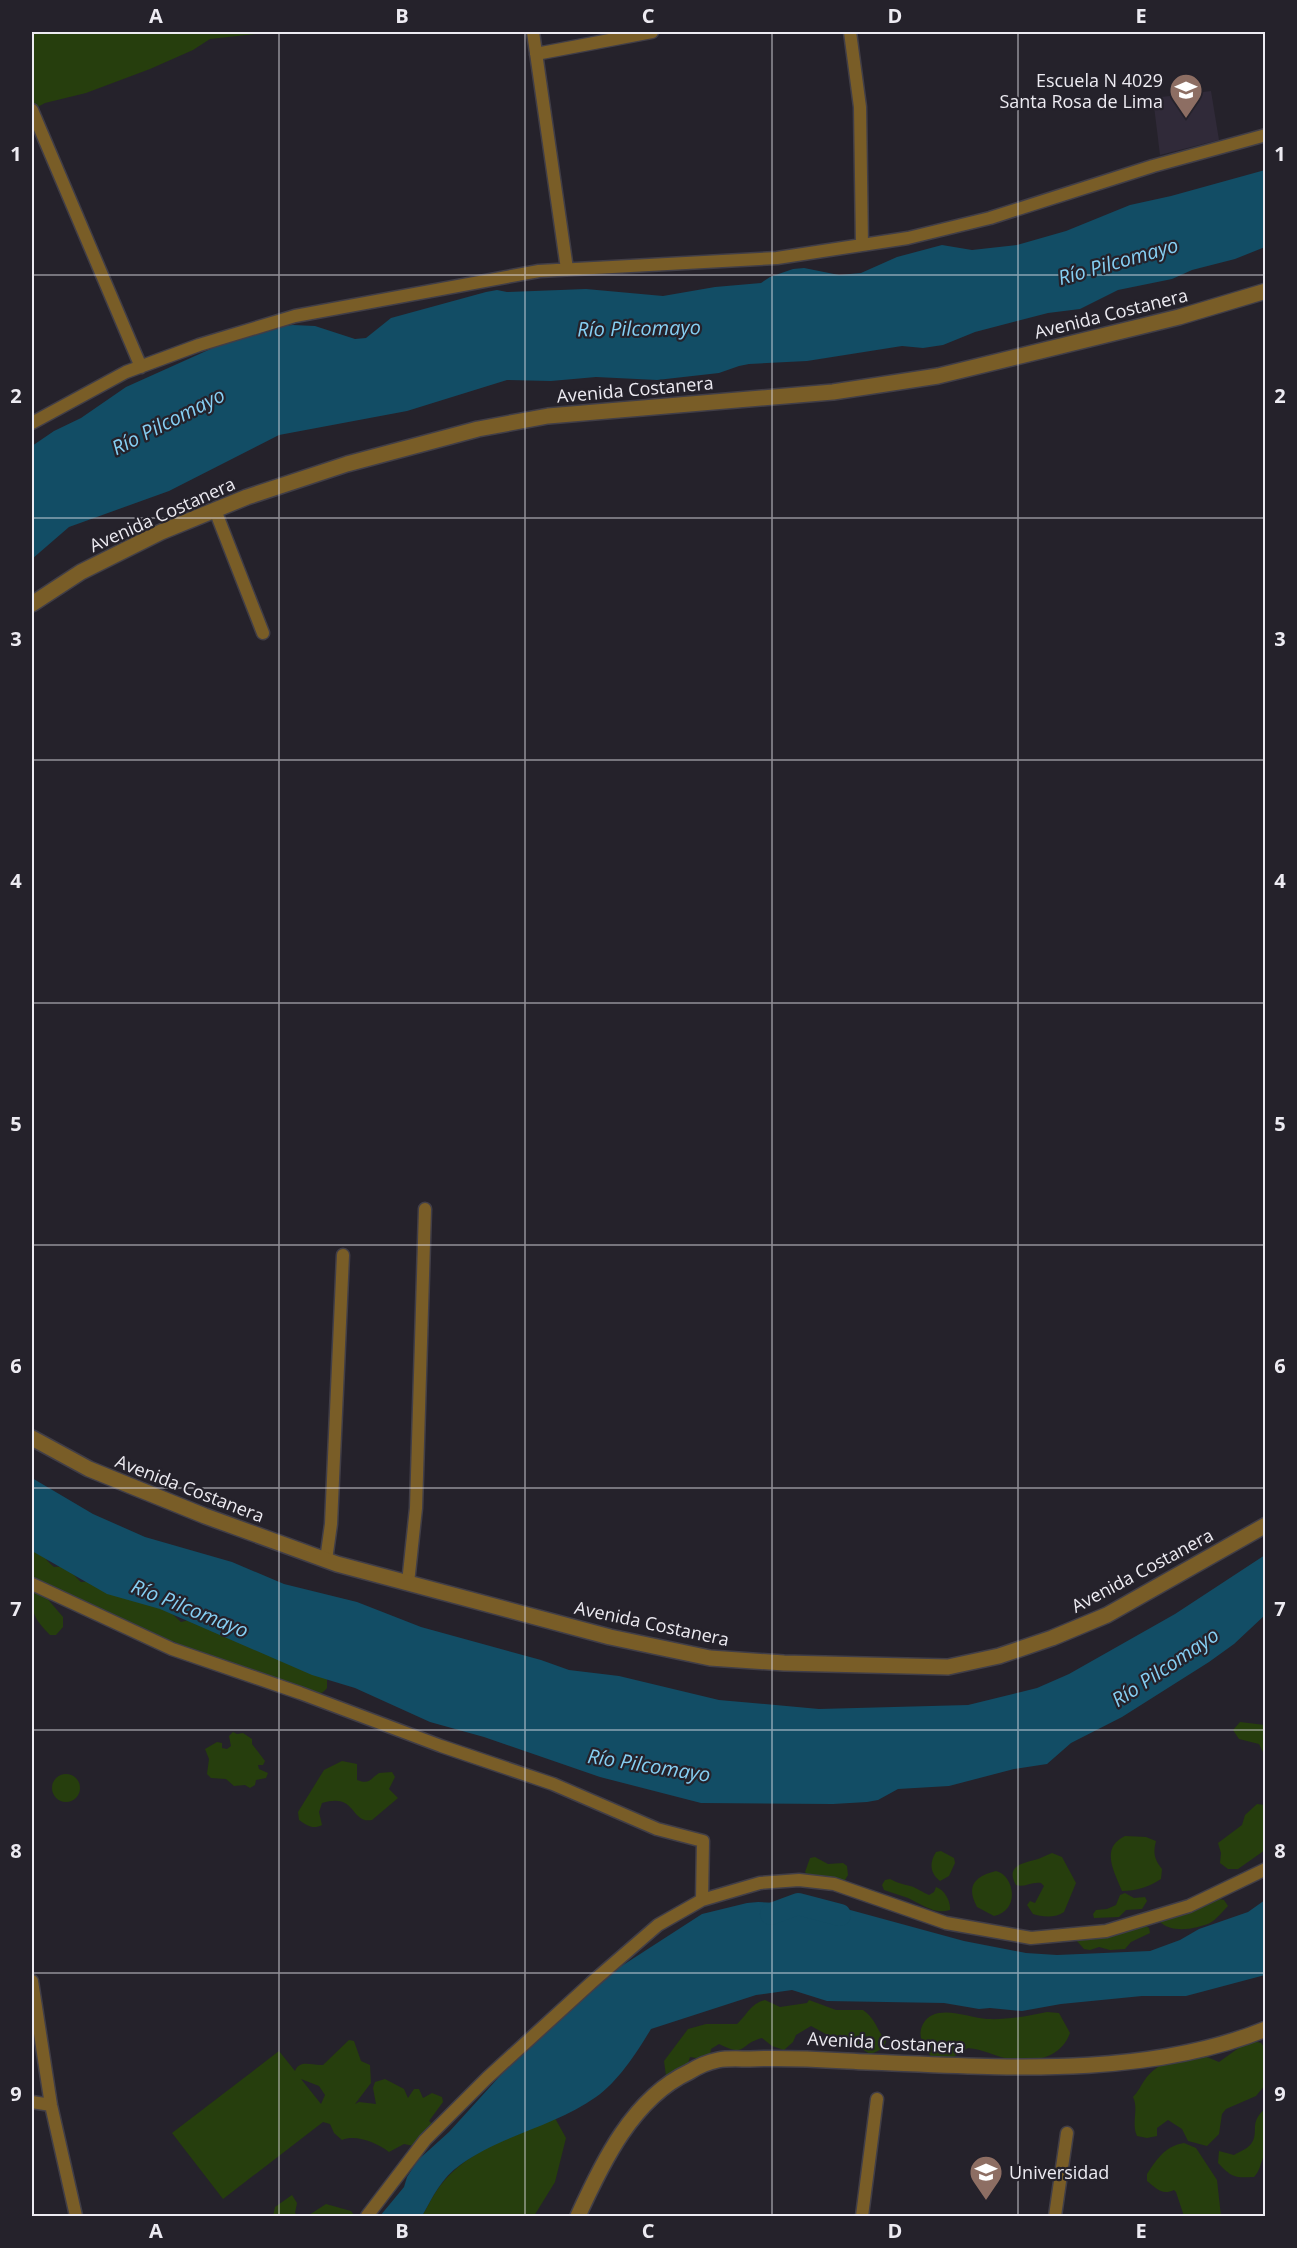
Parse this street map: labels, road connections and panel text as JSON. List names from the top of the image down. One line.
{"streets":{"street":["Avenida Costanera"]},"water":["Río Pilcomayo"],"places":{"school or university":["Escuela N 4029 Santa Rosa de Lima","Universidad"]},"grid":{"columns":["A","B","C","D","E"],"rows":["1","2","3","4","5","6","7","8","9"]}}
